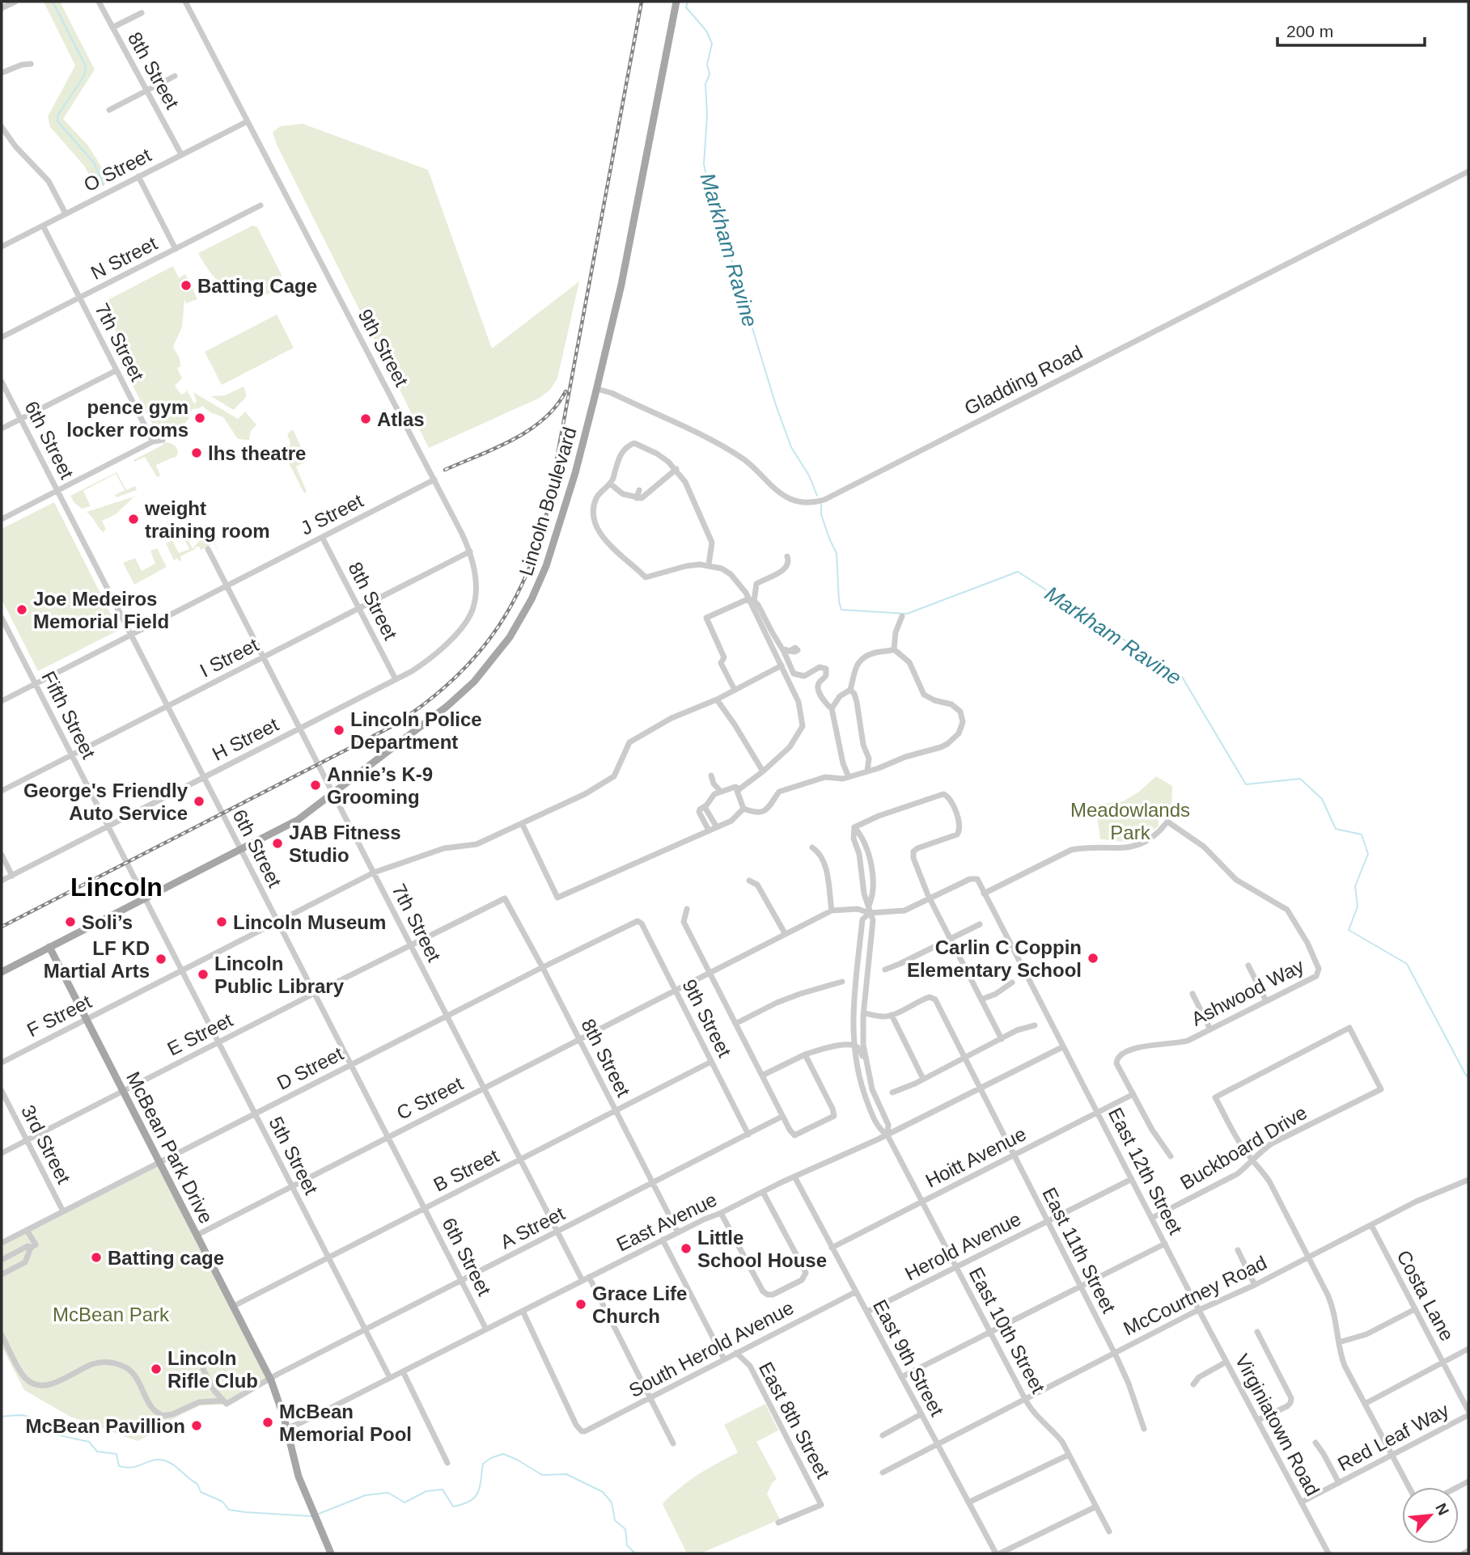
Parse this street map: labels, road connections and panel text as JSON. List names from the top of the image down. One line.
{"streets":{"main road":["Lincoln Boulevard","McBean Park Drive"],"street":["8th Street","O Street","N Street","7th Street","9th Street","Gladding Road","6th Street","J Street","I Street","Fifth Street","H Street","Ashwood Way","F Street","E Street","D Street","C Street","3rd Street","Buckboard Drive","5th Street","Hoitt Avenue","B Street","East 12th Street","East Avenue","A Street","Herold Avenue","East 11th Street","McCourtney Road","Costa Lane","East 10th Street","South Herold Avenue","East 9th Street","East 8th Street","Virginiatown Road","Red Leaf Way"]},"crossings":[["8th Street","O Street"],["8th Street","J Street"],["8th Street","I Street"],["8th Street","H Street"],["8th Street","E Street"],["8th Street","D Street"],["8th Street","C Street"],["8th Street","B Street"],["8th Street","East Avenue"],["8th Street","A Street"],["O Street","7th Street"],["O Street","9th Street"],["N Street","7th Street"],["7th Street","Lincoln Boulevard"],["7th Street","J Street"],["7th Street","I Street"],["7th Street","H Street"],["7th Street","F Street"],["7th Street","E Street"],["7th Street","D Street"],["7th Street","C Street"],["7th Street","B Street"],["7th Street","East Avenue"],["7th Street","A Street"],["9th Street","J Street"],["9th Street","I Street"],["9th Street","H Street"],["9th Street","D Street"],["9th Street","C Street"],["9th Street","B Street"],["9th Street","A Street"],["Gladding Road","Lincoln Boulevard"],["6th Street","Lincoln Boulevard"],["6th Street","J Street"],["6th Street","I Street"],["6th Street","H Street"],["6th Street","F Street"],["6th Street","E Street"],["6th Street","D Street"],["6th Street","C Street"],["6th Street","B Street"],["6th Street","East Avenue"],["6th Street","A Street"],["Lincoln Boulevard","McBean Park Drive"],["Lincoln Boulevard","5th Street"],["J Street","Fifth Street"],["I Street","Fifth Street"],["Fifth Street","H Street"],["Fifth Street","5th Street"],["H Street","5th Street"],["Ashwood Way","Hoitt Avenue"],["Ashwood Way","East 12th Street"],["F Street","McBean Park Drive"],["F Street","5th Street"],["E Street","3rd Street"],["E Street","McBean Park Drive"],["E Street","5th Street"],["D Street","3rd Street"],["D Street","McBean Park Drive"],["D Street","5th Street"],["C Street","McBean Park Drive"],["C Street","5th Street"],["McBean Park Drive","B Street"],["McBean Park Drive","East Avenue"],["McBean Park Drive","A Street"],["Buckboard Drive","East 12th Street"],["5th Street","B Street"],["5th Street","East Avenue"],["5th Street","A Street"],["Hoitt Avenue","East 12th Street"],["Hoitt Avenue","East 11th Street"],["Hoitt Avenue","East 10th Street"],["Hoitt Avenue","East 9th Street"],["East 12th Street","East Avenue"],["East 12th Street","Herold Avenue"],["East 12th Street","McCourtney Road"],["East 12th Street","Virginiatown Road"],["East Avenue","East 11th Street"],["East Avenue","East 10th Street"],["East Avenue","South Herold Avenue"],["East Avenue","East 9th Street"],["Herold Avenue","East 11th Street"],["Herold Avenue","East 10th Street"],["Herold Avenue","East 9th Street"],["East 11th Street","McCourtney Road"],["McCourtney Road","Costa Lane"],["McCourtney Road","East 10th Street"],["McCourtney Road","East 9th Street"],["McCourtney Road","Virginiatown Road"],["Costa Lane","Red Leaf Way"],["South Herold Avenue","East 9th Street"],["South Herold Avenue","East 8th Street"],["Virginiatown Road","Red Leaf Way"]],"districts":["Lincoln"],"water":["Markham Ravine"],"parks":["Meadowlands Park","McBean Park"],"places":["Batting Cage","pence gym locker rooms","Atlas","lhs theatre","weight training room","Joe Medeiros Memorial Field","Lincoln Police Department","Annie’s K-9 Grooming","George's Friendly Auto Service","JAB Fitness Studio","Soli’s","Lincoln Museum","Carlin C Coppin Elementary School","LF KD Martial Arts","Lincoln Public Library","Little School House","Batting cage","Grace Life Church","Lincoln Rifle Club","McBean Memorial Pool","McBean Pavillion"],"scale_bar":"200 m","north":"top right"}
